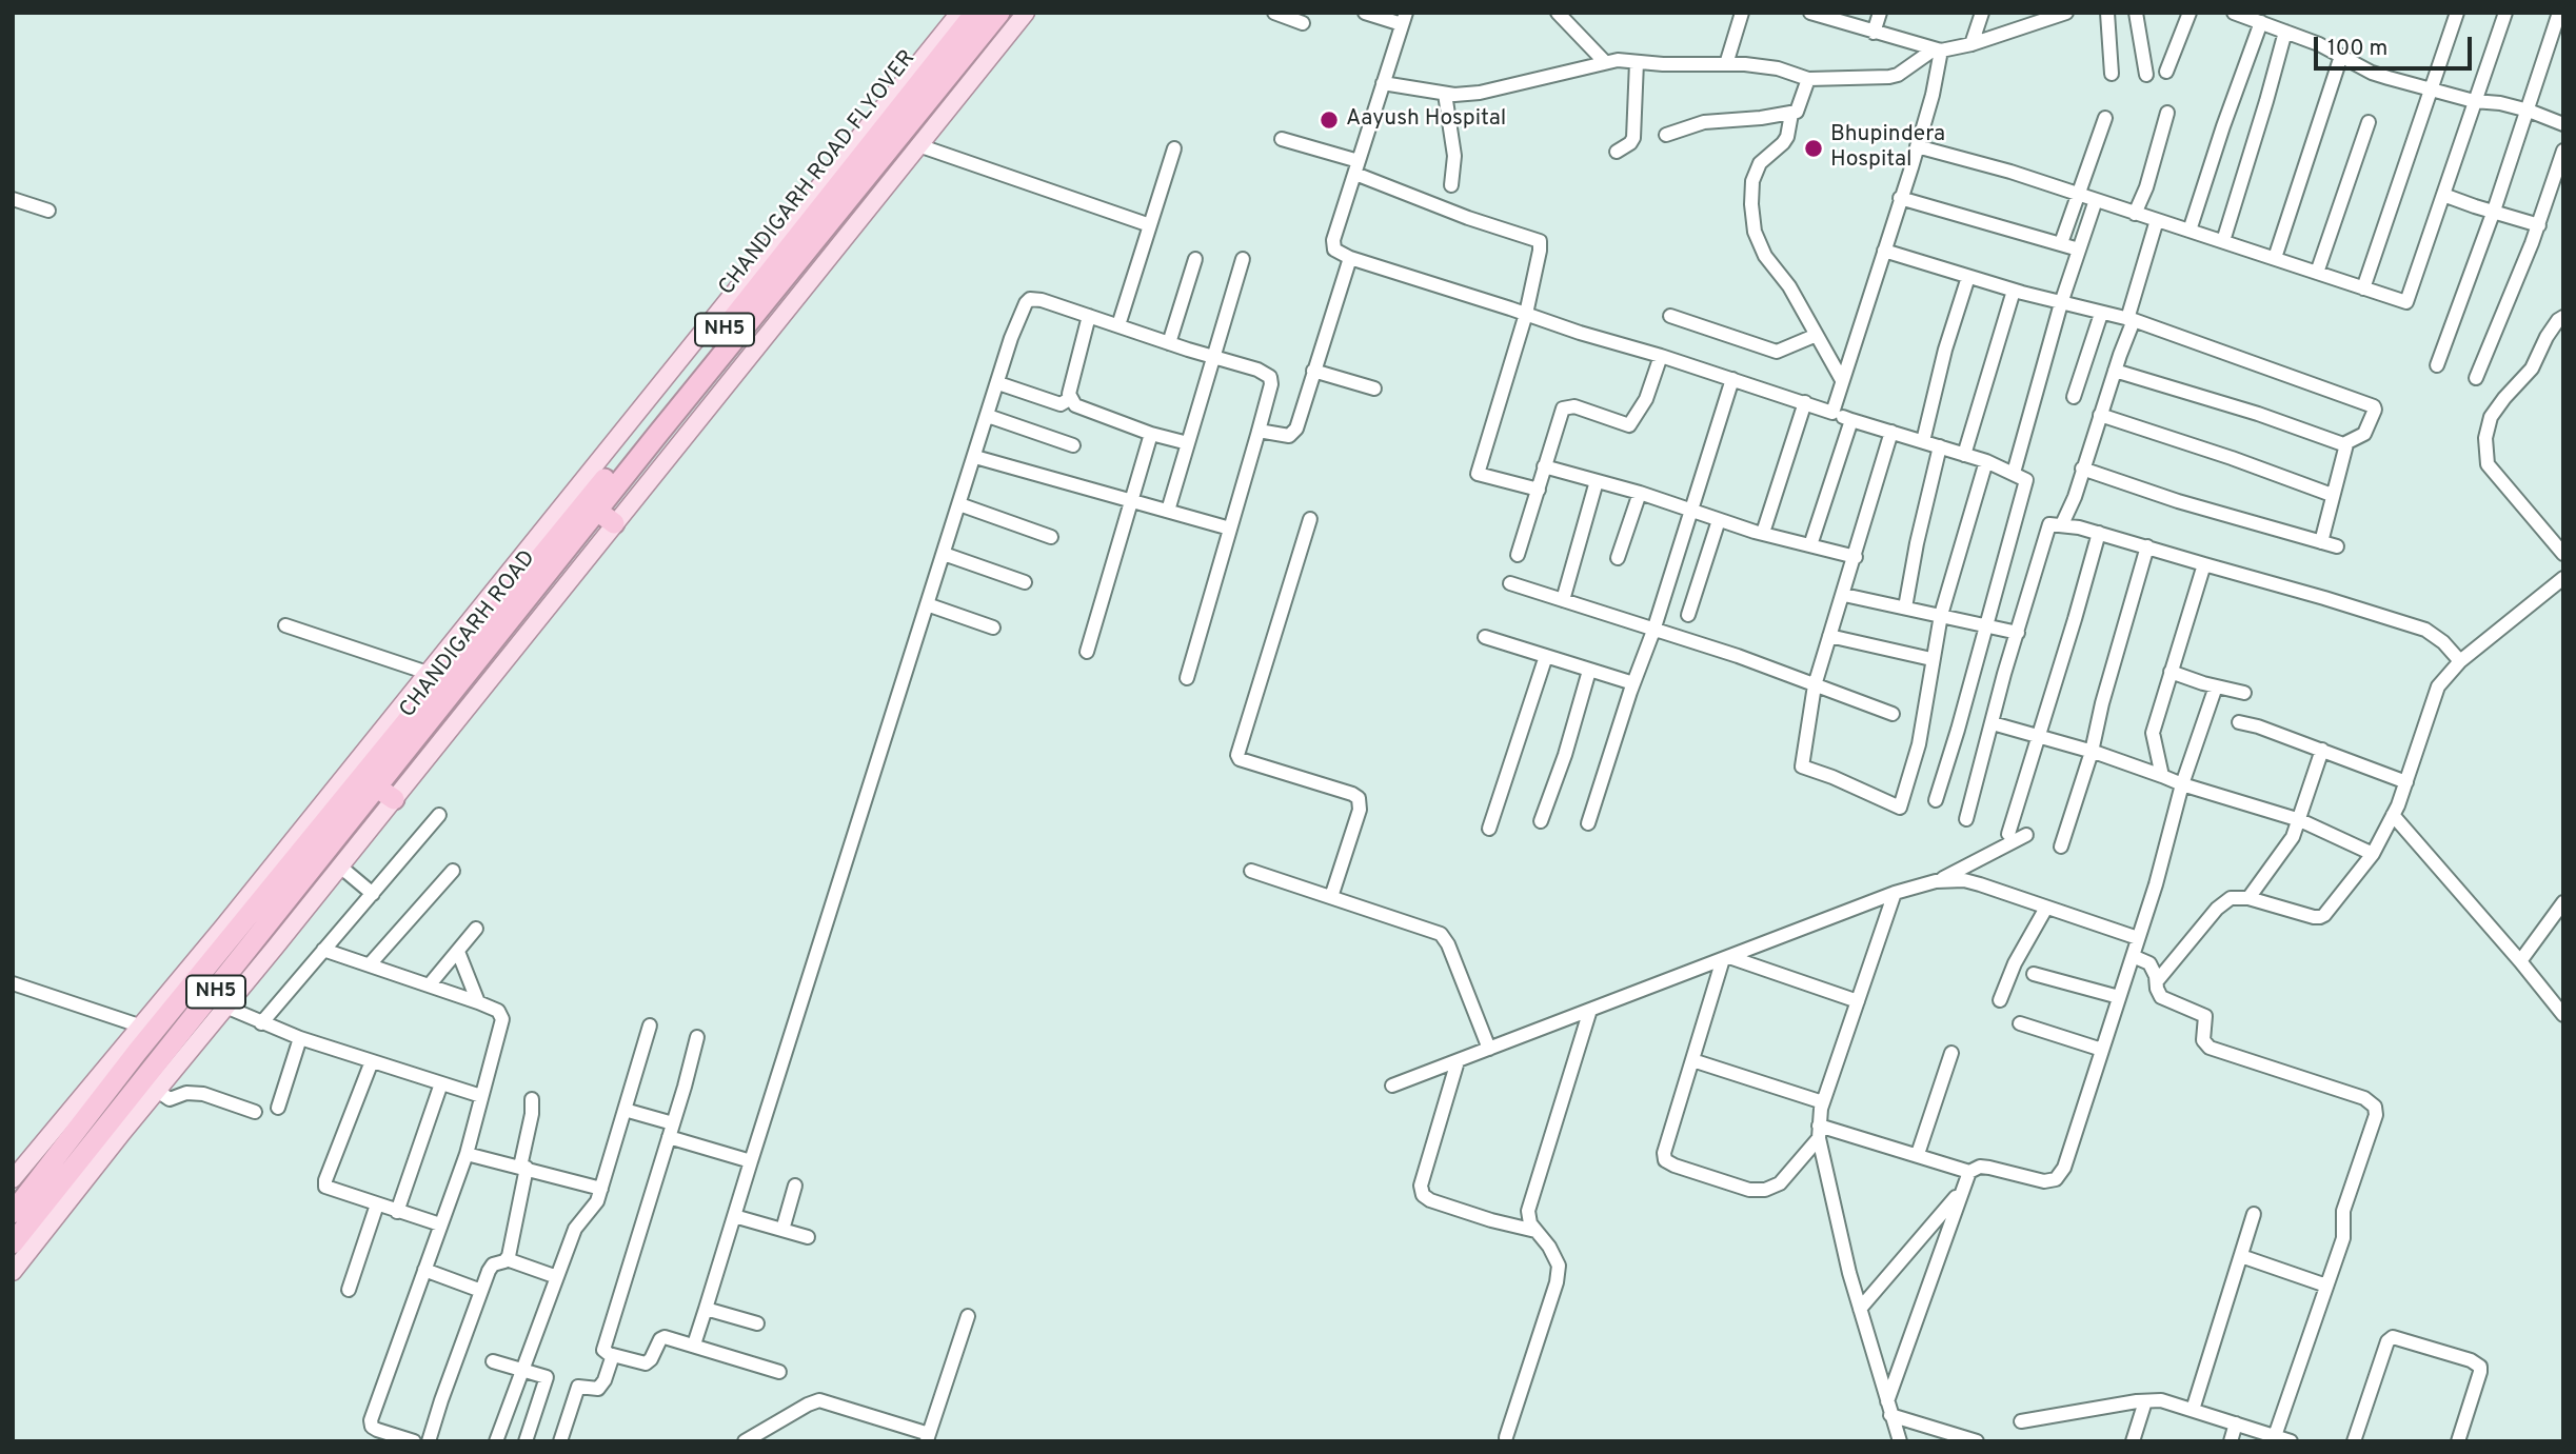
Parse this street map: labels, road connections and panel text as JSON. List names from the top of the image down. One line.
{"streets":{"highway":["CHANDIGARH ROAD FLYOVER","NH5","CHANDIGARH ROAD"]},"crossings":[["CHANDIGARH ROAD FLYOVER","NH5"],["CHANDIGARH ROAD FLYOVER","CHANDIGARH ROAD"],["NH5","CHANDIGARH ROAD"]],"places":["Aayush Hospital","Bhupindera Hospital"],"scale_bar":"100 m"}
